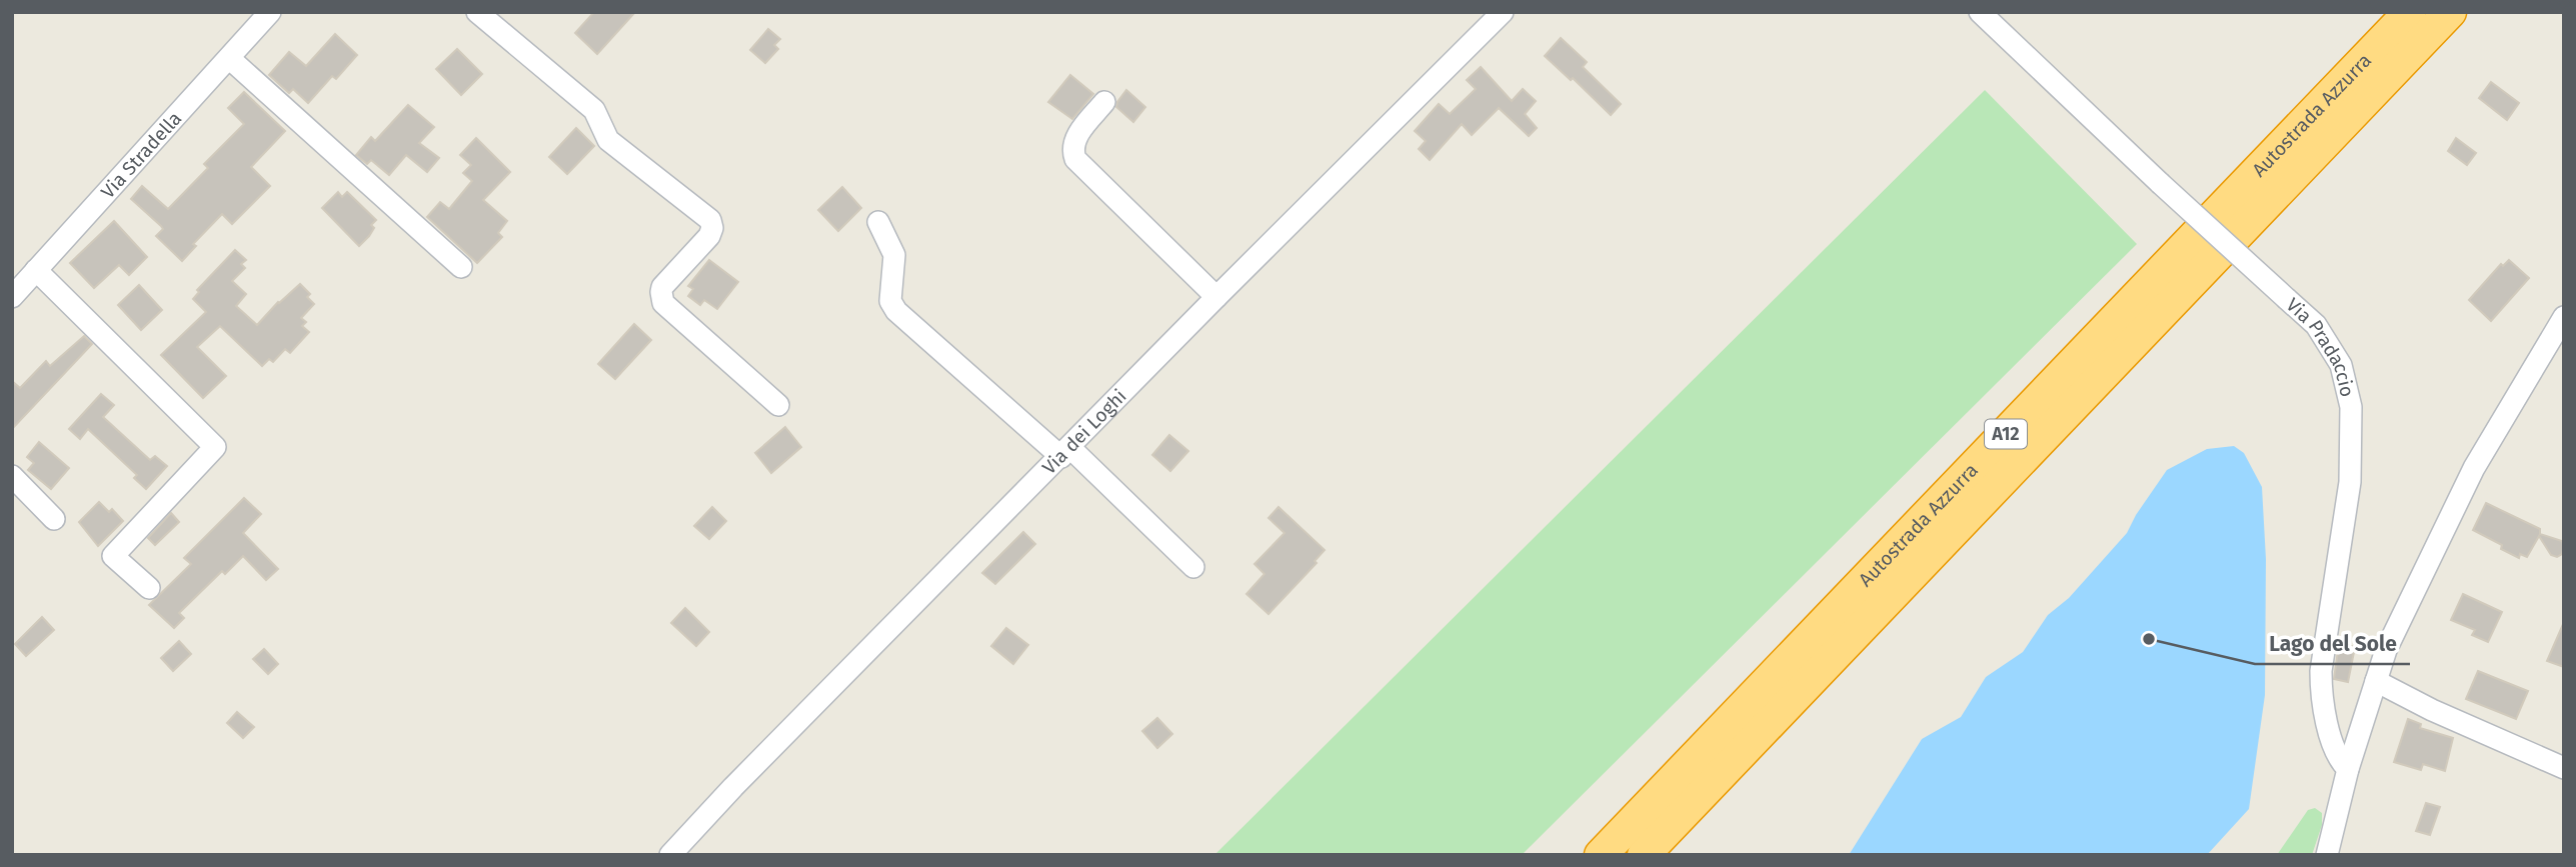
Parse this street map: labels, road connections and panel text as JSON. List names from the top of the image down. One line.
{"streets":{"highway":["Autostrada Azzurra","A12"],"street":["Via Stradella","Via Pradaccio","Via dei Loghi"]},"places":["Lago del Sole"]}
